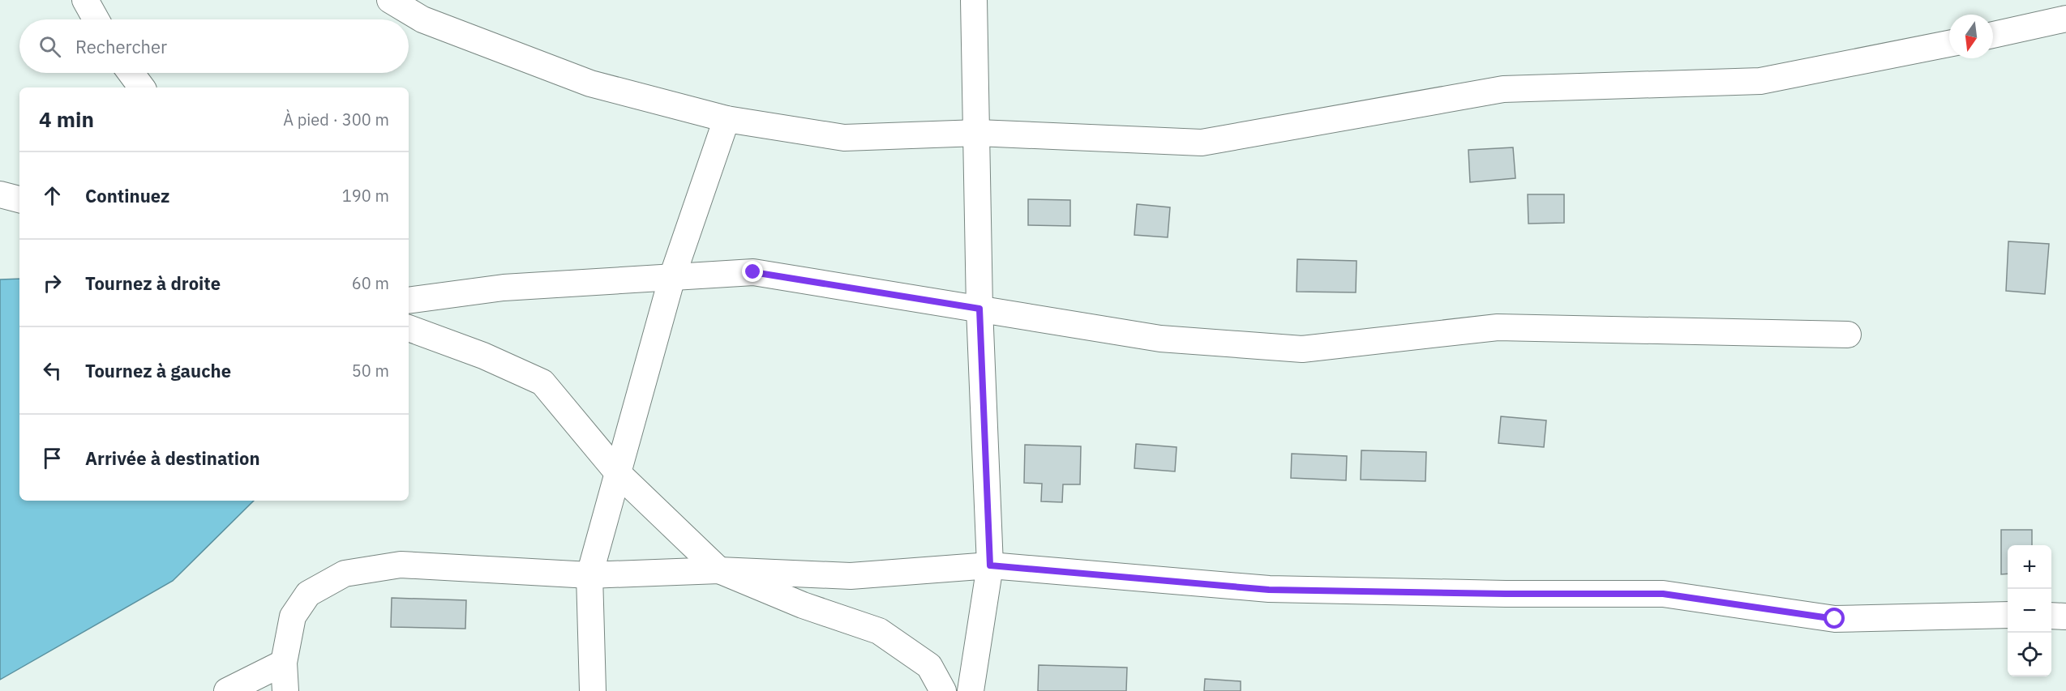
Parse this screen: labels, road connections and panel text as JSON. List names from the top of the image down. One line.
{"north":"bottom","page":{"search":"Rechercher","heading":["4 min","À pied · 300 m"],"list":[["Continuez","190 m"],["Tournez à droite","60 m"],["Tournez à gauche","50 m"],"Arrivée à destination"],"map_buttons":["+","−"]}}
